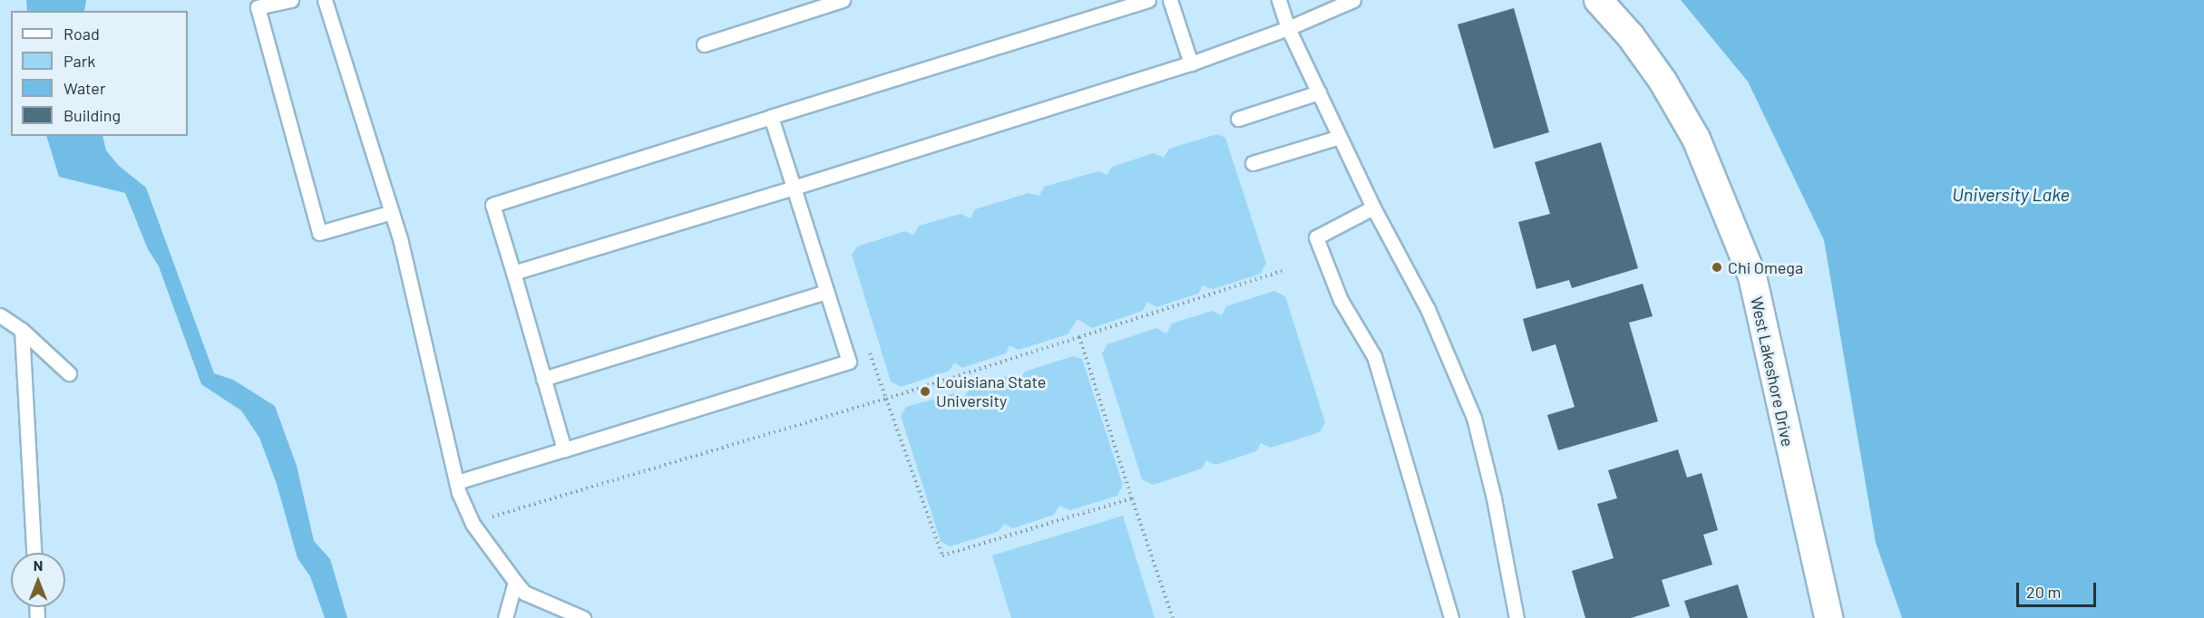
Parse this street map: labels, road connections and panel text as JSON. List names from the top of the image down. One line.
{"streets":{"street":["West Lakeshore Drive"]},"water":["University Lake"],"places":["Chi Omega","Louisiana State University"],"legend":["Road","Park","Water","Building"],"scale_bar":"20 m","north":"top"}
